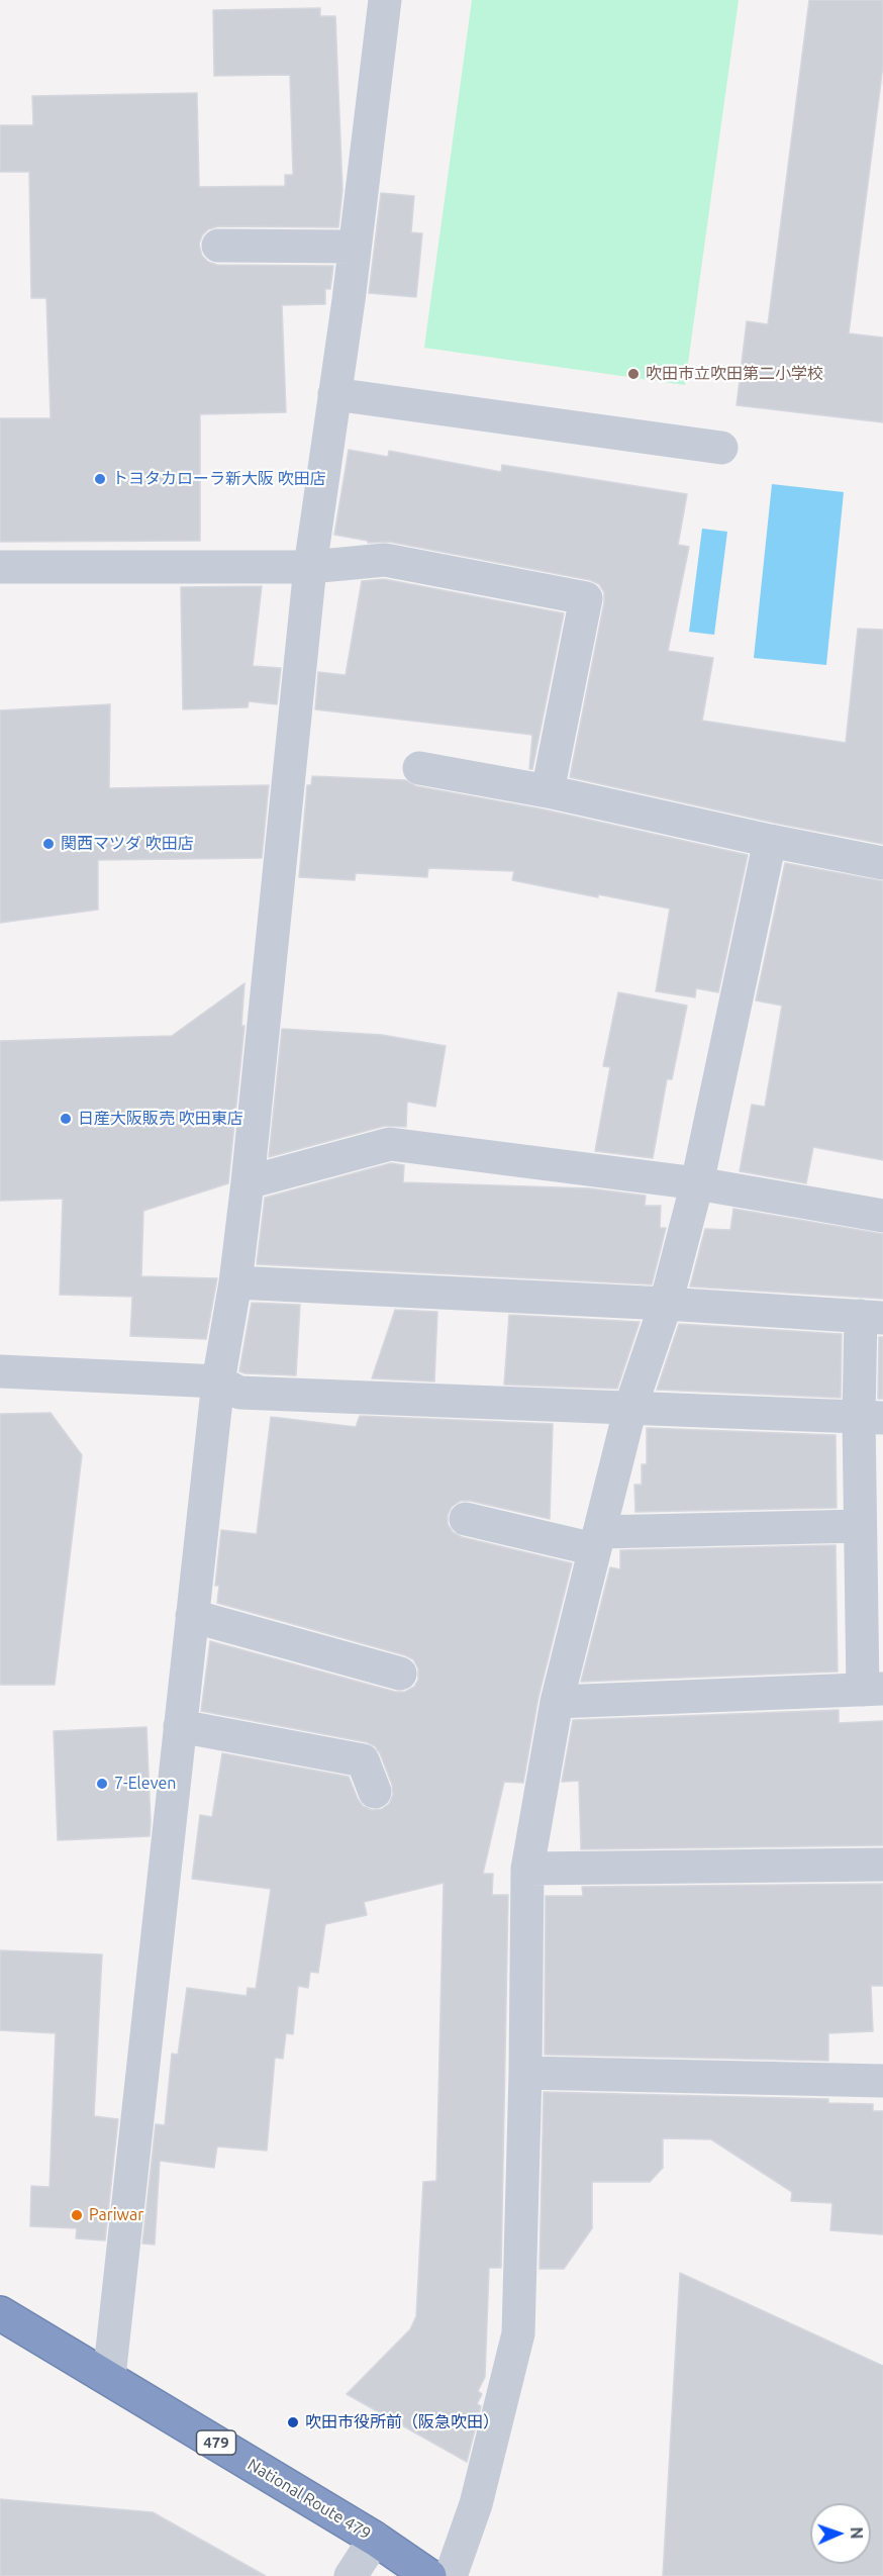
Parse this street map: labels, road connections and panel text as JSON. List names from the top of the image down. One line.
{"streets":{"highway":["479","National Route 479"]},"places":["吹田市立吹田第二小学校","トヨタカローラ新大阪 吹田店","関西マツダ 吹田店","日産大阪販売 吹田東店","7-Eleven","Pariwar","吹田市役所前（阪急吹田）"],"north":"right"}
